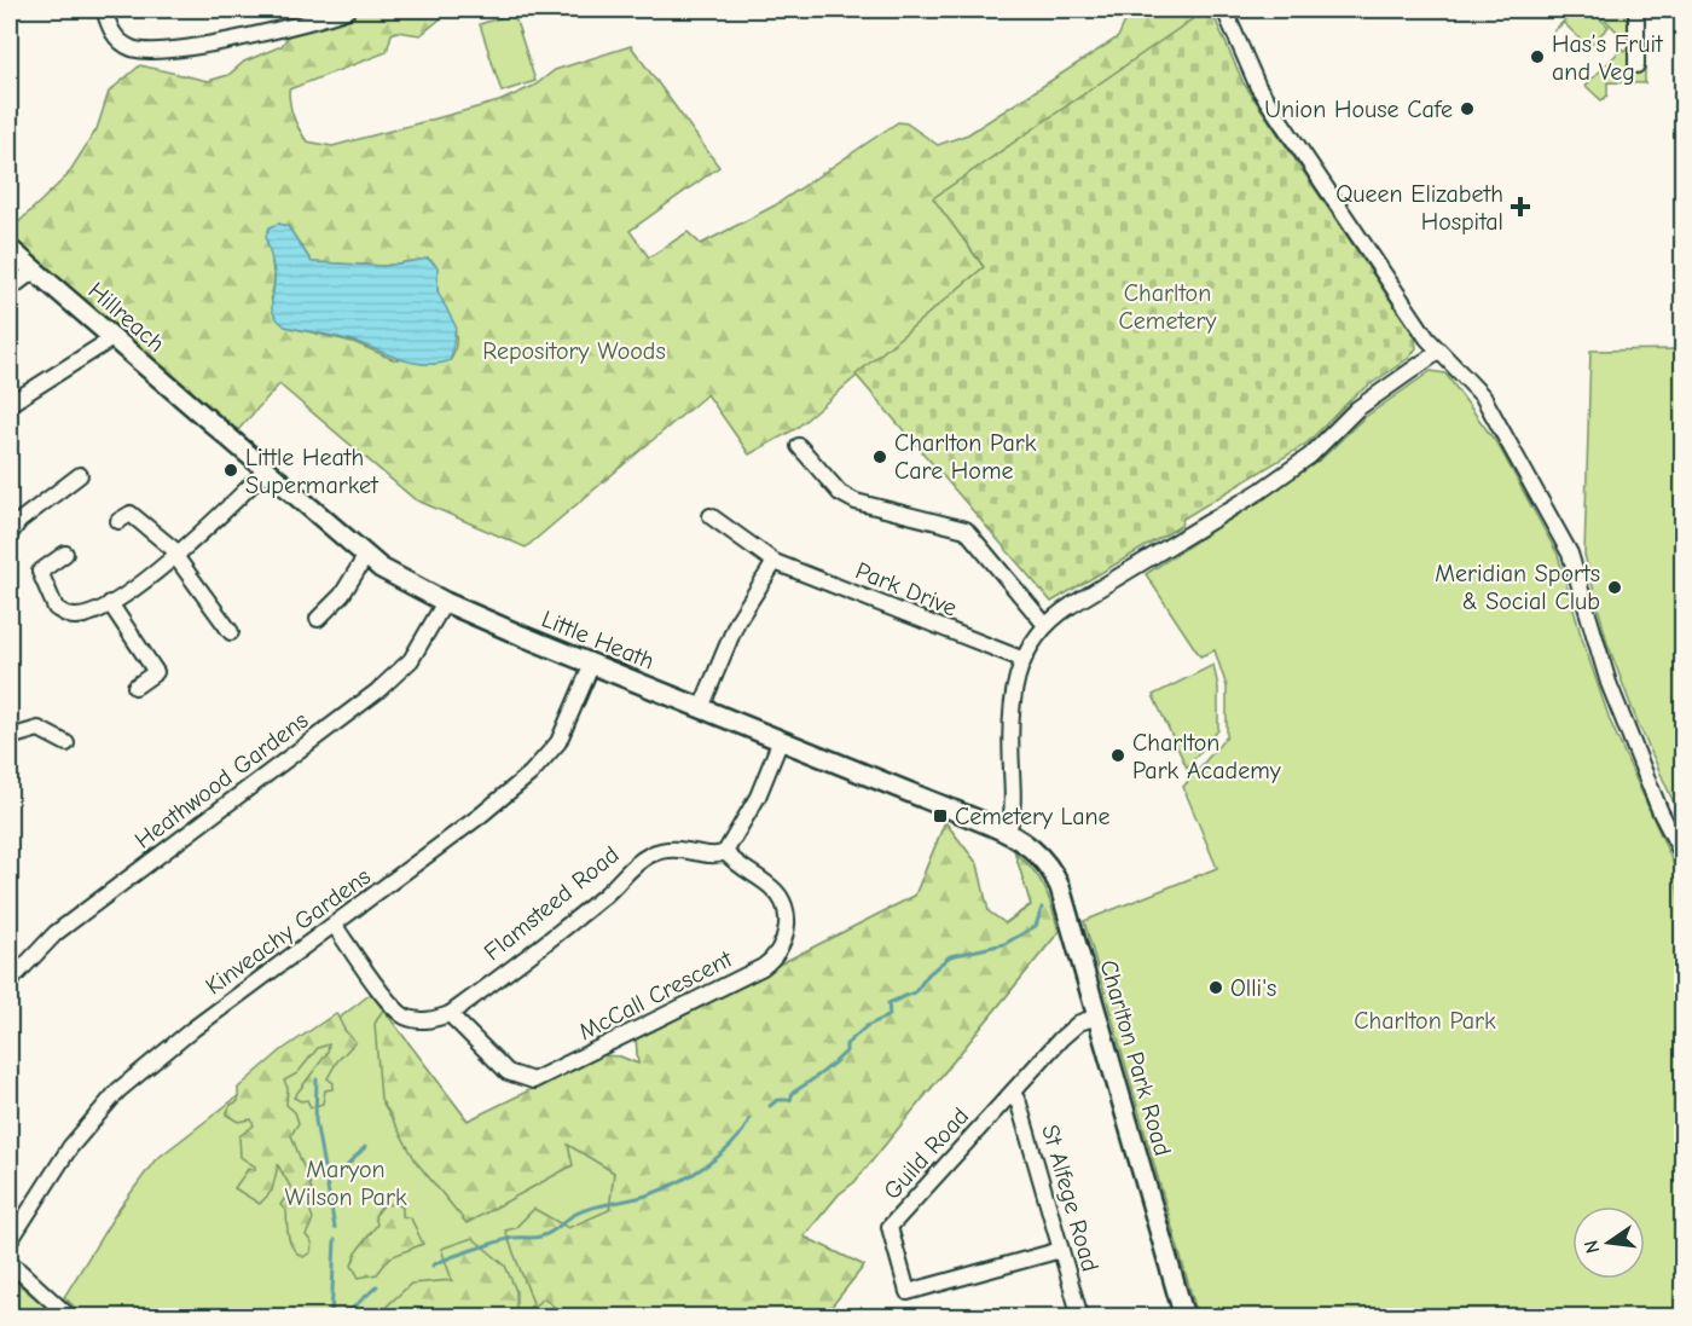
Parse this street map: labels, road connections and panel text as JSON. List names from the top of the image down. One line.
{"streets":{"main road":["Hillreach","Little Heath","Charlton Park Road"],"street":["Park Drive","Heathwood Gardens","Flamsteed Road","Kinveachy Gardens","McCall Crescent","Guild Road","St Alfege Road"]},"crossings":[["Hillreach","Little Heath"],["Little Heath","Heathwood Gardens"],["Little Heath","Kinveachy Gardens"],["Little Heath","Charlton Park Road"],["Flamsteed Road","Kinveachy Gardens"],["Flamsteed Road","McCall Crescent"],["Charlton Park Road","Guild Road"],["Guild Road","St Alfege Road"]],"parks":["Charlton Cemetery","Repository Woods","Charlton Park","Maryon Wilson Park"],"places":{"other":["Has’s Fruit and Veg","Union House Cafe","Charlton Park Care Home","Little Heath Supermarket","Meridian Sports & Social Club","Charlton Park Academy","Olli's"],"health":["Queen Elizabeth Hospital"],"transit":["Cemetery Lane"]},"north":"left"}
